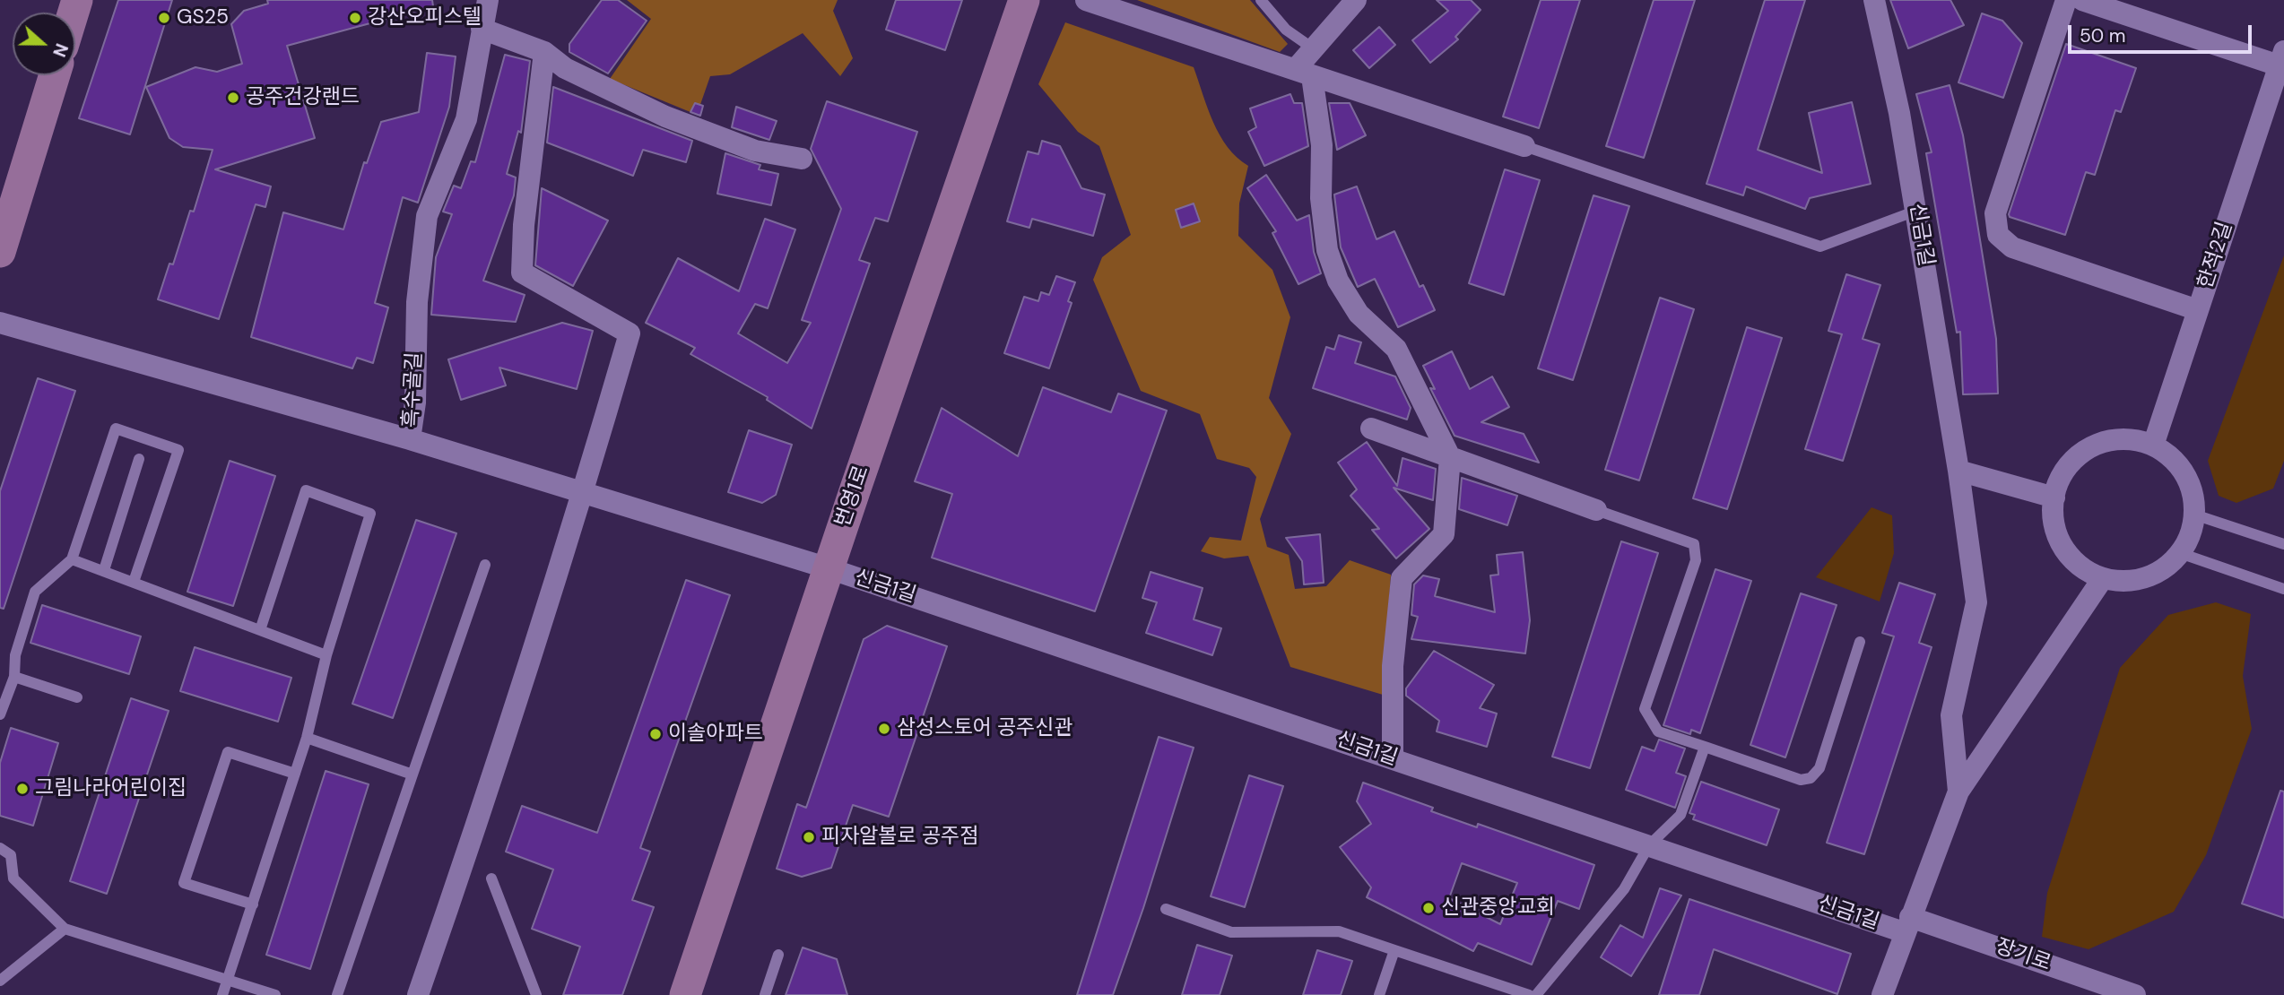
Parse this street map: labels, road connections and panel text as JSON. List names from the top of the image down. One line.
{"streets":{"main road":["번영1로"],"street":["신금1길","한적2길","흑수골길","장기로"]},"crossings":[["신금1길","흑수골길"],["신금1길","번영1로"],["신금1길","장기로"]],"places":["GS25","강산오피스텔","공주건강랜드","삼성스토어 공주신관","이솔아파트","그림나라어린이집","피자알볼로 공주점","신관중앙교회"],"scale_bar":"50 m","north":"right"}
